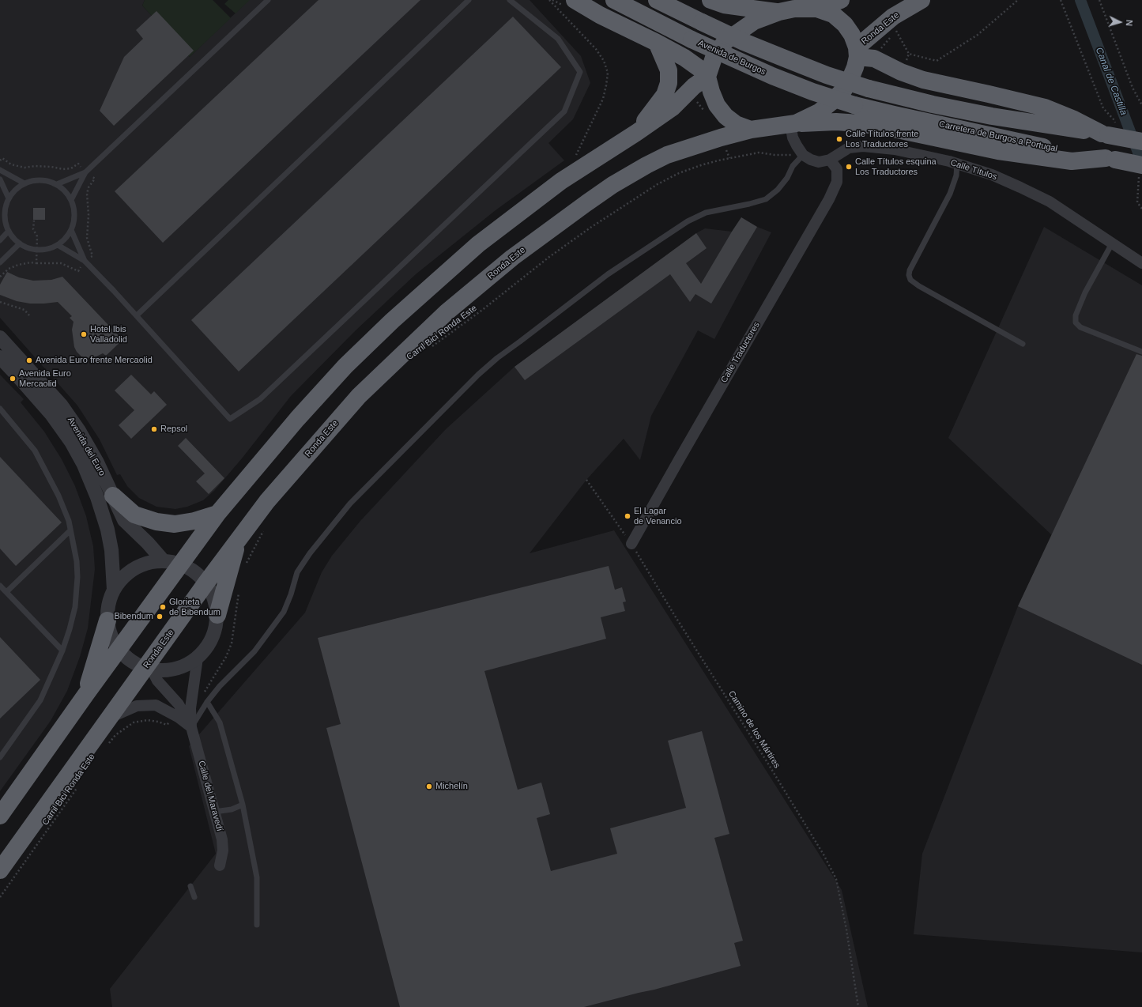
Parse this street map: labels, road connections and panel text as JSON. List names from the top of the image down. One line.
{"streets":{"highway":["Ronda Este","Avenida de Burgos","Carretera de Burgos a Portugal"],"street":["Calle Títulos","Calle Traductores","Avenida del Euro","Calle del Maravedí"],"path":["Carril Bici Ronda Este","Camino de los Mártires"]},"crossings":[["Ronda Este","Calle del Maravedí"],["Avenida de Burgos","Carretera de Burgos a Portugal"],["Calle Títulos","Calle Traductores"],["Calle Traductores","Camino de los Mártires"]],"water":["Canal de Castilla"],"places":["Calle Títulos frente Los Traductores","Calle Títulos esquina Los Traductores","Hotel Ibis Valladolid","Avenida Euro frente Mercaolid","Avenida Euro Mercaolid","Repsol","El Lagar de Venancio","Glorieta de Bibendum","Bibendum","Michelín"],"north":"right"}
